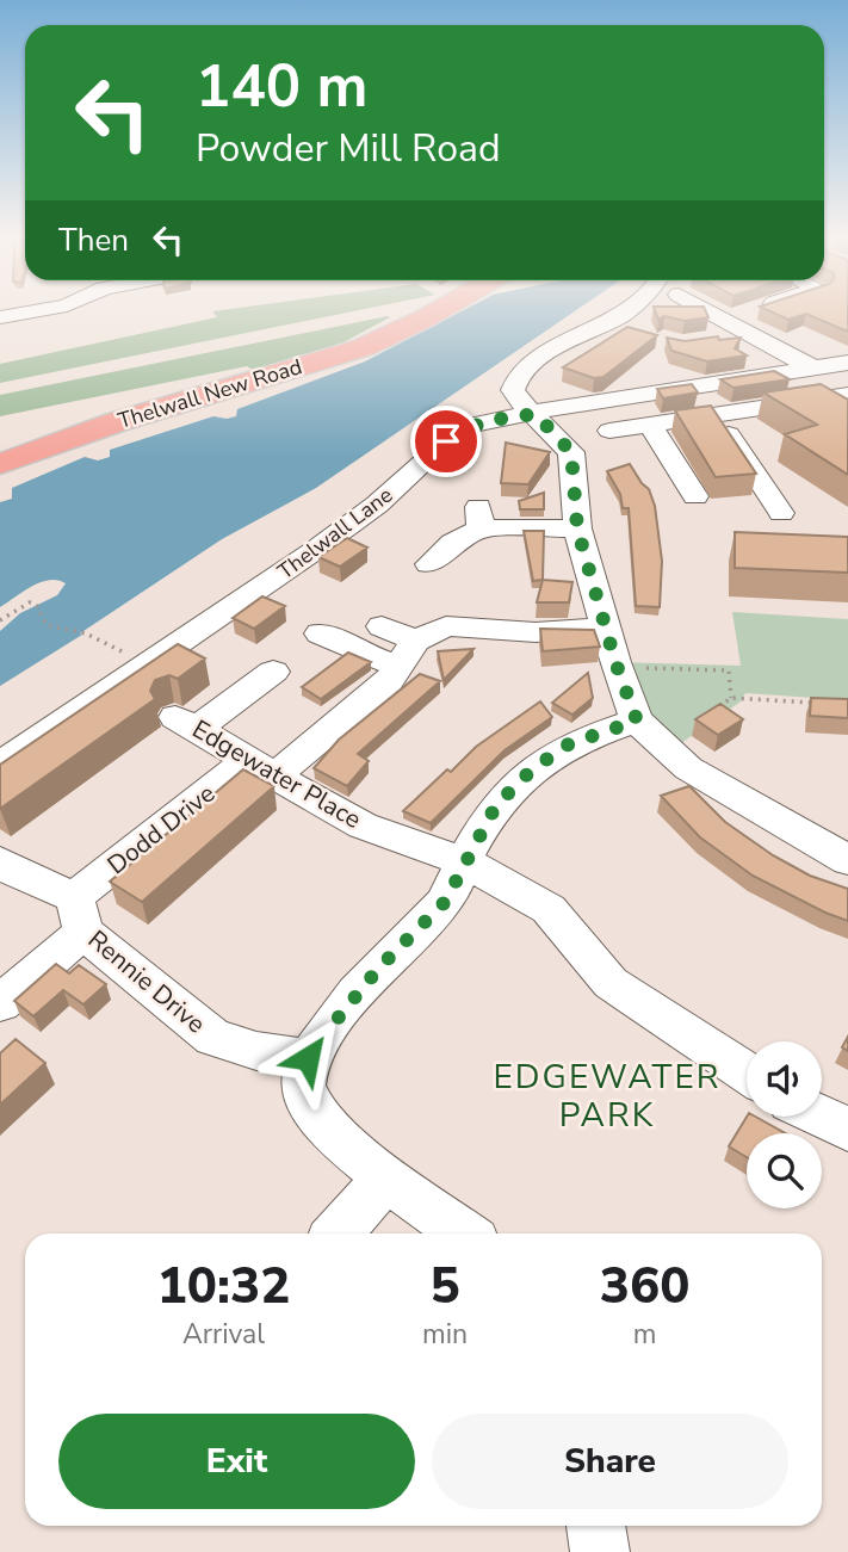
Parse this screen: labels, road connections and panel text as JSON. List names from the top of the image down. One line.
{"streets":{"main road":["Thelwall New Road"],"street":["Thelwall Lane","Edgewater Place","Dodd Drive","Rennie Drive"]},"crossings":[["Edgewater Place","Dodd Drive"],["Dodd Drive","Rennie Drive"]],"districts":["EDGEWATER PARK"],"page":{"turn":["140 m","Powder Mill Road"],"then":"Then","eta":["10:32","Arrival","5","min","360","m"],"buttons":["Exit","Share"]}}
